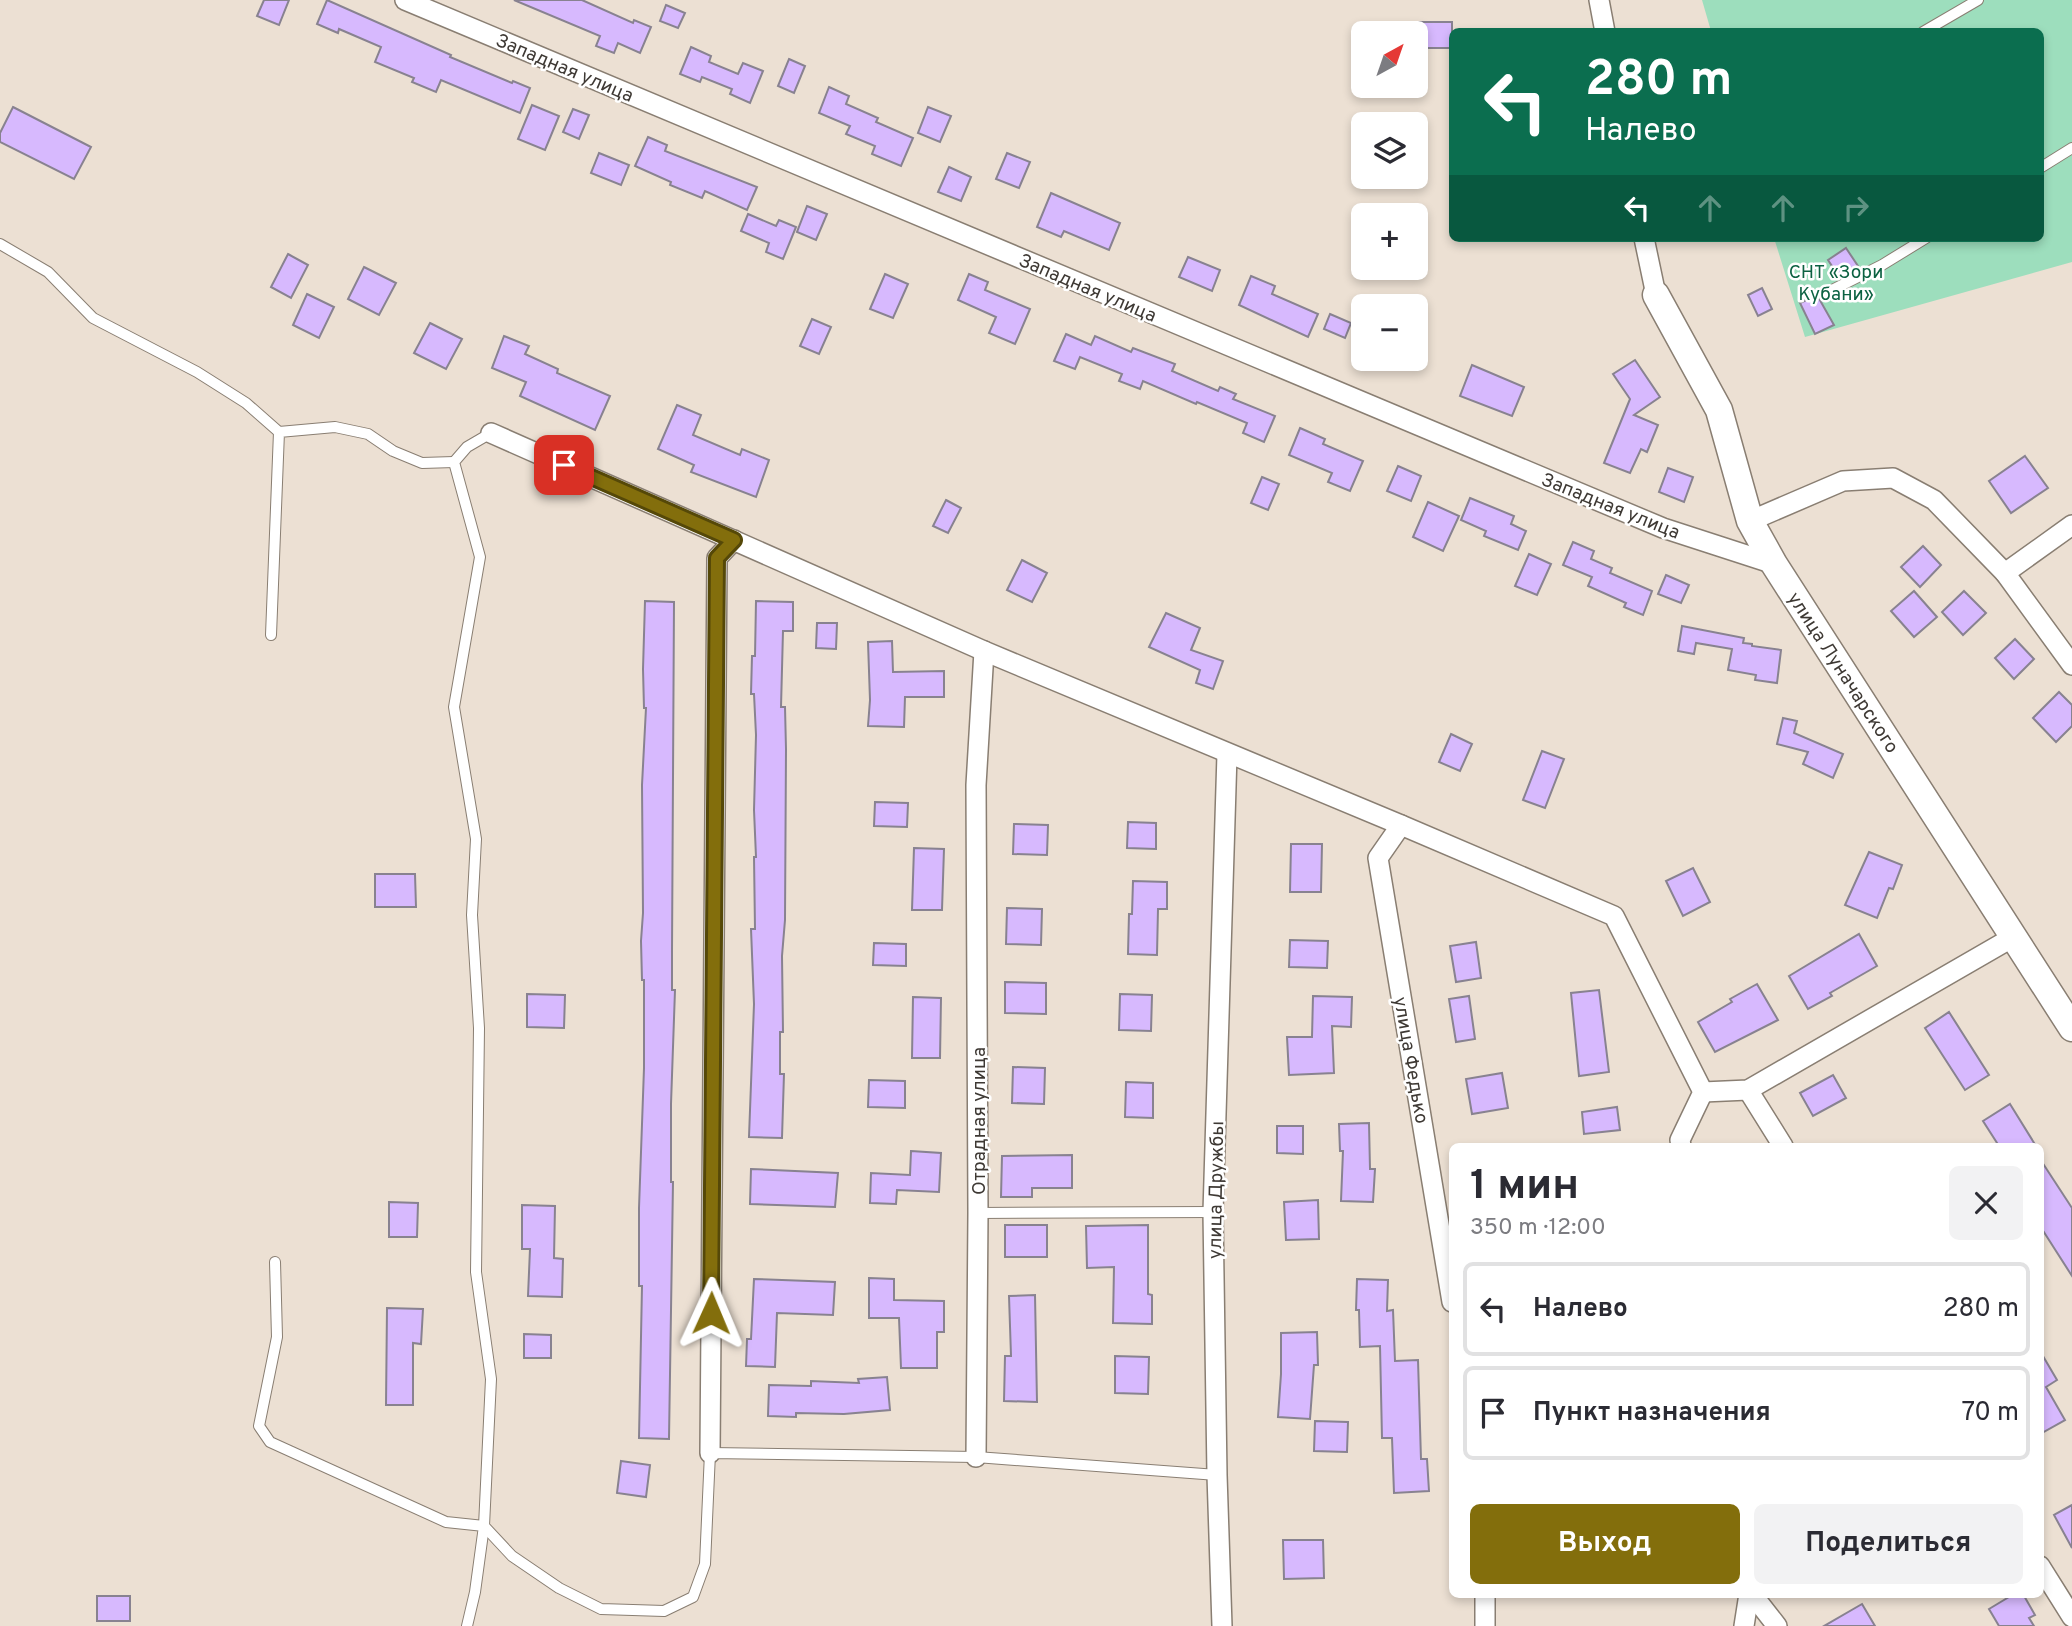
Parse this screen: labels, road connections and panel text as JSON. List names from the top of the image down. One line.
{"streets":{"street":["Западная улица","улица Луначарского","улица Федько","Отрадная улица","улица Дружбы"]},"crossings":[["Западная улица","улица Луначарского"]],"parks":["СНТ «Зори Кубани»"],"north":"top right","page":{"map_buttons":["+","−"],"turn":["280 m","Налево"],"heading":["1 мин","350 m · 12:00"],"list":[{"name":"Налево","value":"280 m"},{"name":"Пункт назначения","value":"70 m"}],"buttons":["Выход","Поделиться"]}}
